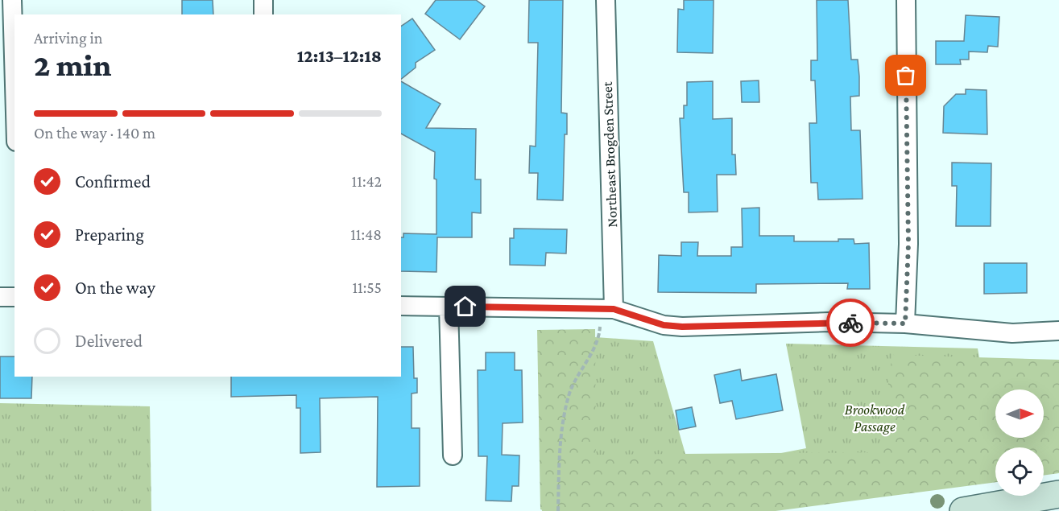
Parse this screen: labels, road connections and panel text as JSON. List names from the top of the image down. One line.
{"streets":{"street":["Northeast Brogden Street"]},"parks":["Brookwood Passage"],"north":"right","page":{"heading":["2 min","Arriving in","12:13–12:18"],"bar":"On the way · 140 m","list":[["Confirmed","11:42"],["Preparing","11:48"],["On the way","11:55"],"Delivered"]}}
